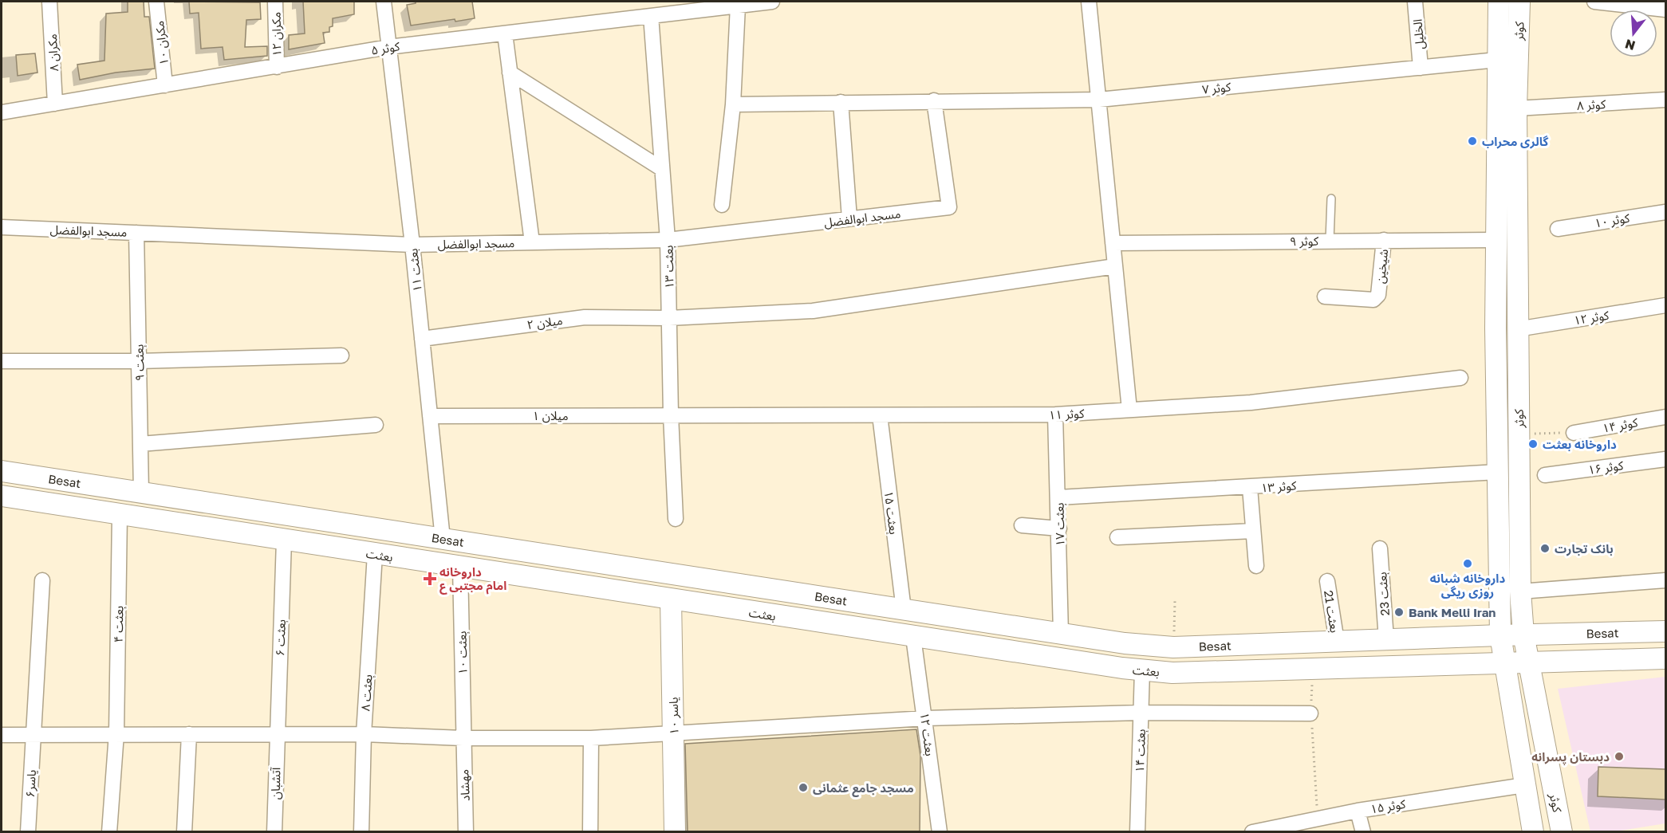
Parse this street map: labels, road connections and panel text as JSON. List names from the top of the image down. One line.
{"streets":{"main road":["کوثر","Besat","بعثت","یاسر ۱۰"],"street":["مکران ۱۲","الخلیل","مکران ۱۰","کوثر ۵","مکران ۸","کوثر ۷","کوثر ۸","مسجد ابوالفضل","کوثر ۱۰","کوثر ۹","شیخین","بعثت ۱۳","بعثت ۱۱","کوثر ۱۲","میلان ۲","بعثت ۹","کوثر ۱۱","میلان ۱","کوثر ۱۴","کوثر ۱۶","کوثر ۱۳","بعثت ۱۵","بعثت ۱۷","بعثت 23","بعثت 21","بعثت ۴","بعثت ۶","بعثت ۱۰","بعثت ۸","بعثت ۱۲","بعثت ۱۴","یاسر۶","آتشبان","مهشاد","کوثر ۱۵"]},"crossings":[["کوثر","کوثر ۷"],["کوثر","کوثر ۸"],["کوثر","کوثر ۹"],["کوثر","کوثر ۱۲"],["کوثر","Besat"],["کوثر","کوثر ۱۳"],["کوثر","بعثت"],["کوثر","کوثر ۱۵"],["مکران ۱۲","کوثر ۵"],["الخلیل","کوثر ۷"],["مکران ۱۰","کوثر ۵"],["کوثر ۵","مکران ۸"],["کوثر ۵","بعثت ۱۳"],["کوثر ۵","بعثت ۱۱"],["کوثر ۷","مسجد ابوالفضل"],["مسجد ابوالفضل","بعثت ۱۳"],["مسجد ابوالفضل","بعثت ۱۱"],["مسجد ابوالفضل","بعثت ۹"],["کوثر ۹","شیخین"],["بعثت ۱۳","میلان ۲"],["بعثت ۱۳","کوثر ۱۱"],["بعثت ۱۳","میلان ۱"],["بعثت ۱۱","میلان ۲"],["بعثت ۱۱","میلان ۱"],["بعثت ۱۱","Besat"],["بعثت ۹","Besat"],["کوثر ۱۱","میلان ۱"],["کوثر ۱۱","بعثت ۱۵"],["کوثر ۱۱","بعثت ۱۷"],["Besat","بعثت ۱۵"],["Besat","بعثت ۱۷"],["Besat","بعثت 23"],["Besat","بعثت 21"],["کوثر ۱۳","بعثت ۱۷"],["بعثت","بعثت ۴"],["بعثت","بعثت ۶"],["بعثت","بعثت ۱۰"],["بعثت","بعثت ۸"],["بعثت","یاسر ۱۰"],["بعثت","بعثت ۱۲"],["بعثت","بعثت ۱۴"],["بعثت ۶","آتشبان"],["بعثت ۱۰","مهشاد"]],"places":{"other":["گالری محراب","داروخانه بعثت","بانک تجارت","داروخانه شبانه روزی ریگی","Bank Melli Iran","دبستان پسرانه","مسجد جامع عثمانی"],"health":["داروخانه امام مجتبی ع"]},"north":"bottom"}
